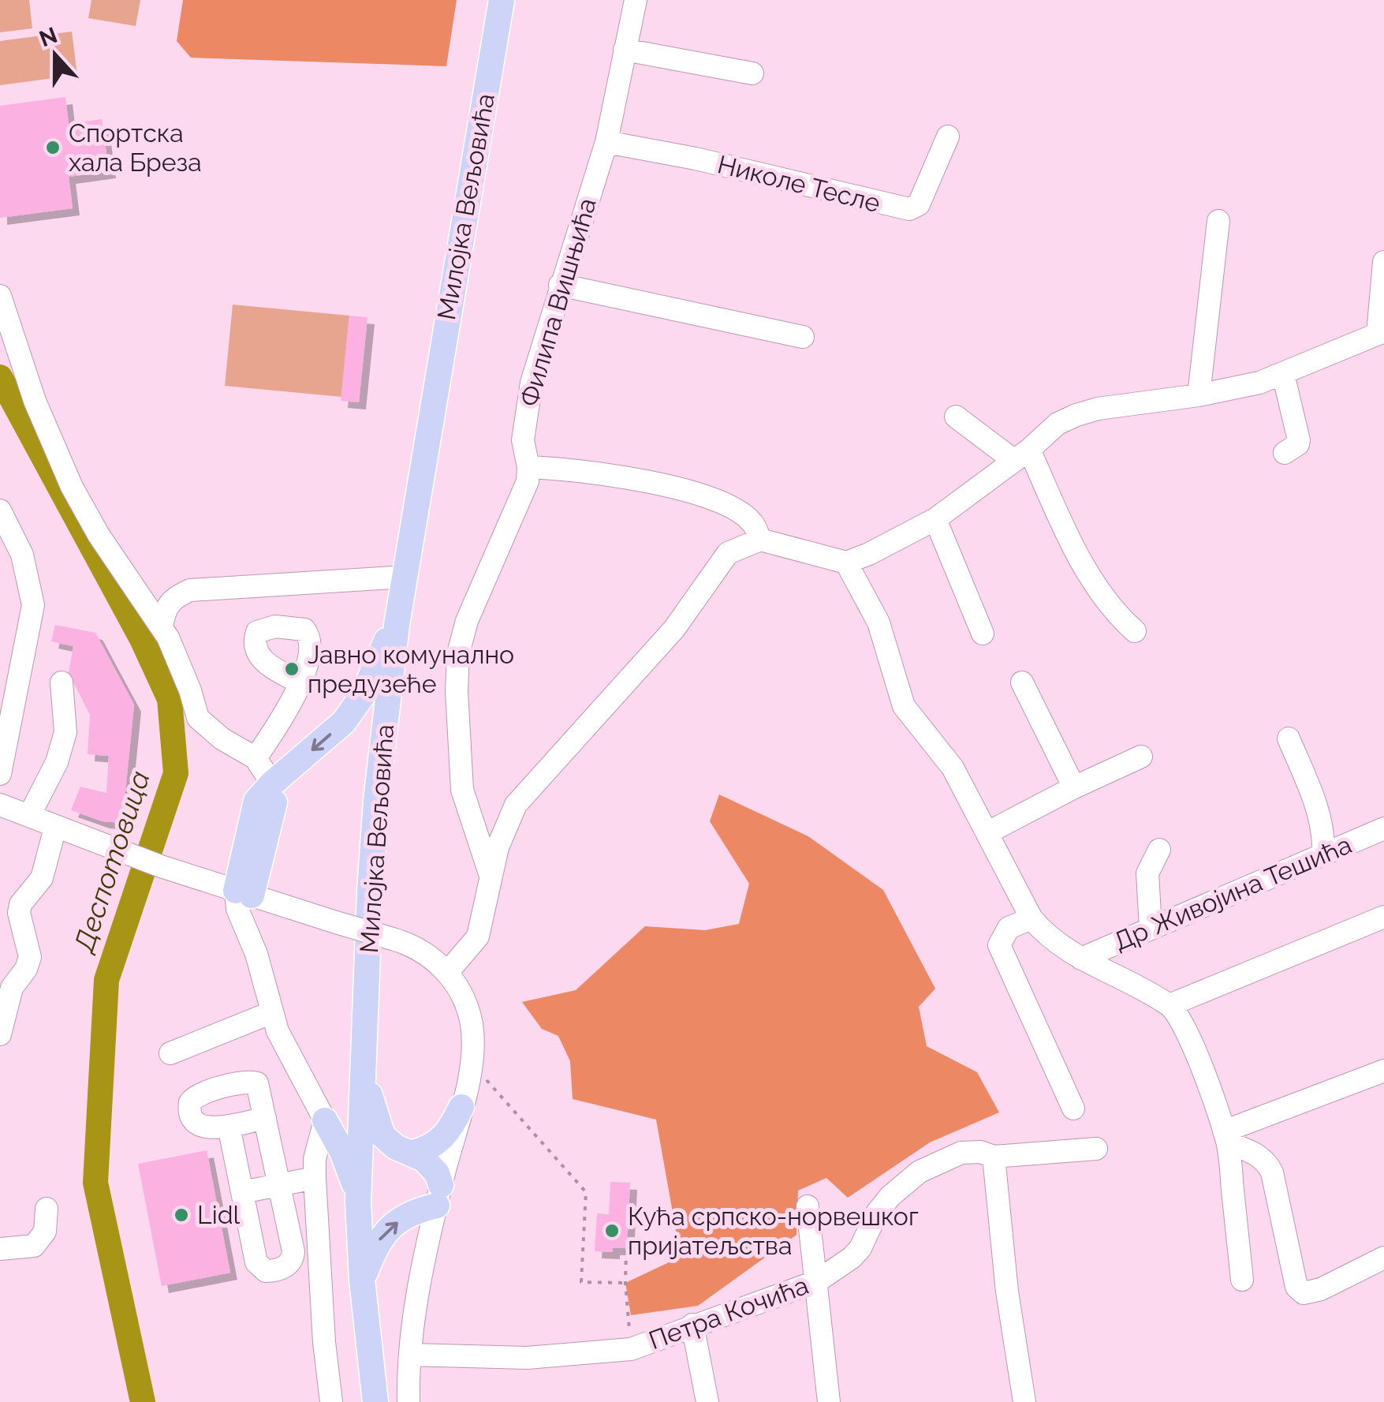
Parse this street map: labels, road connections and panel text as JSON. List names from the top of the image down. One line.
{"streets":{"main road":["Милојка Вељовића"],"street":["Николе Тесле","Филипа Вишњића","Др Живојина Тешића","Петра Кочића"]},"crossings":[["Николе Тесле","Филипа Вишњића"]],"water":["Деспотовица"],"places":["Спортска хала Бреза","Јавно комунално предузеће","Lidl","Кућа српско-норвешког пријатељства"],"north":"top"}
